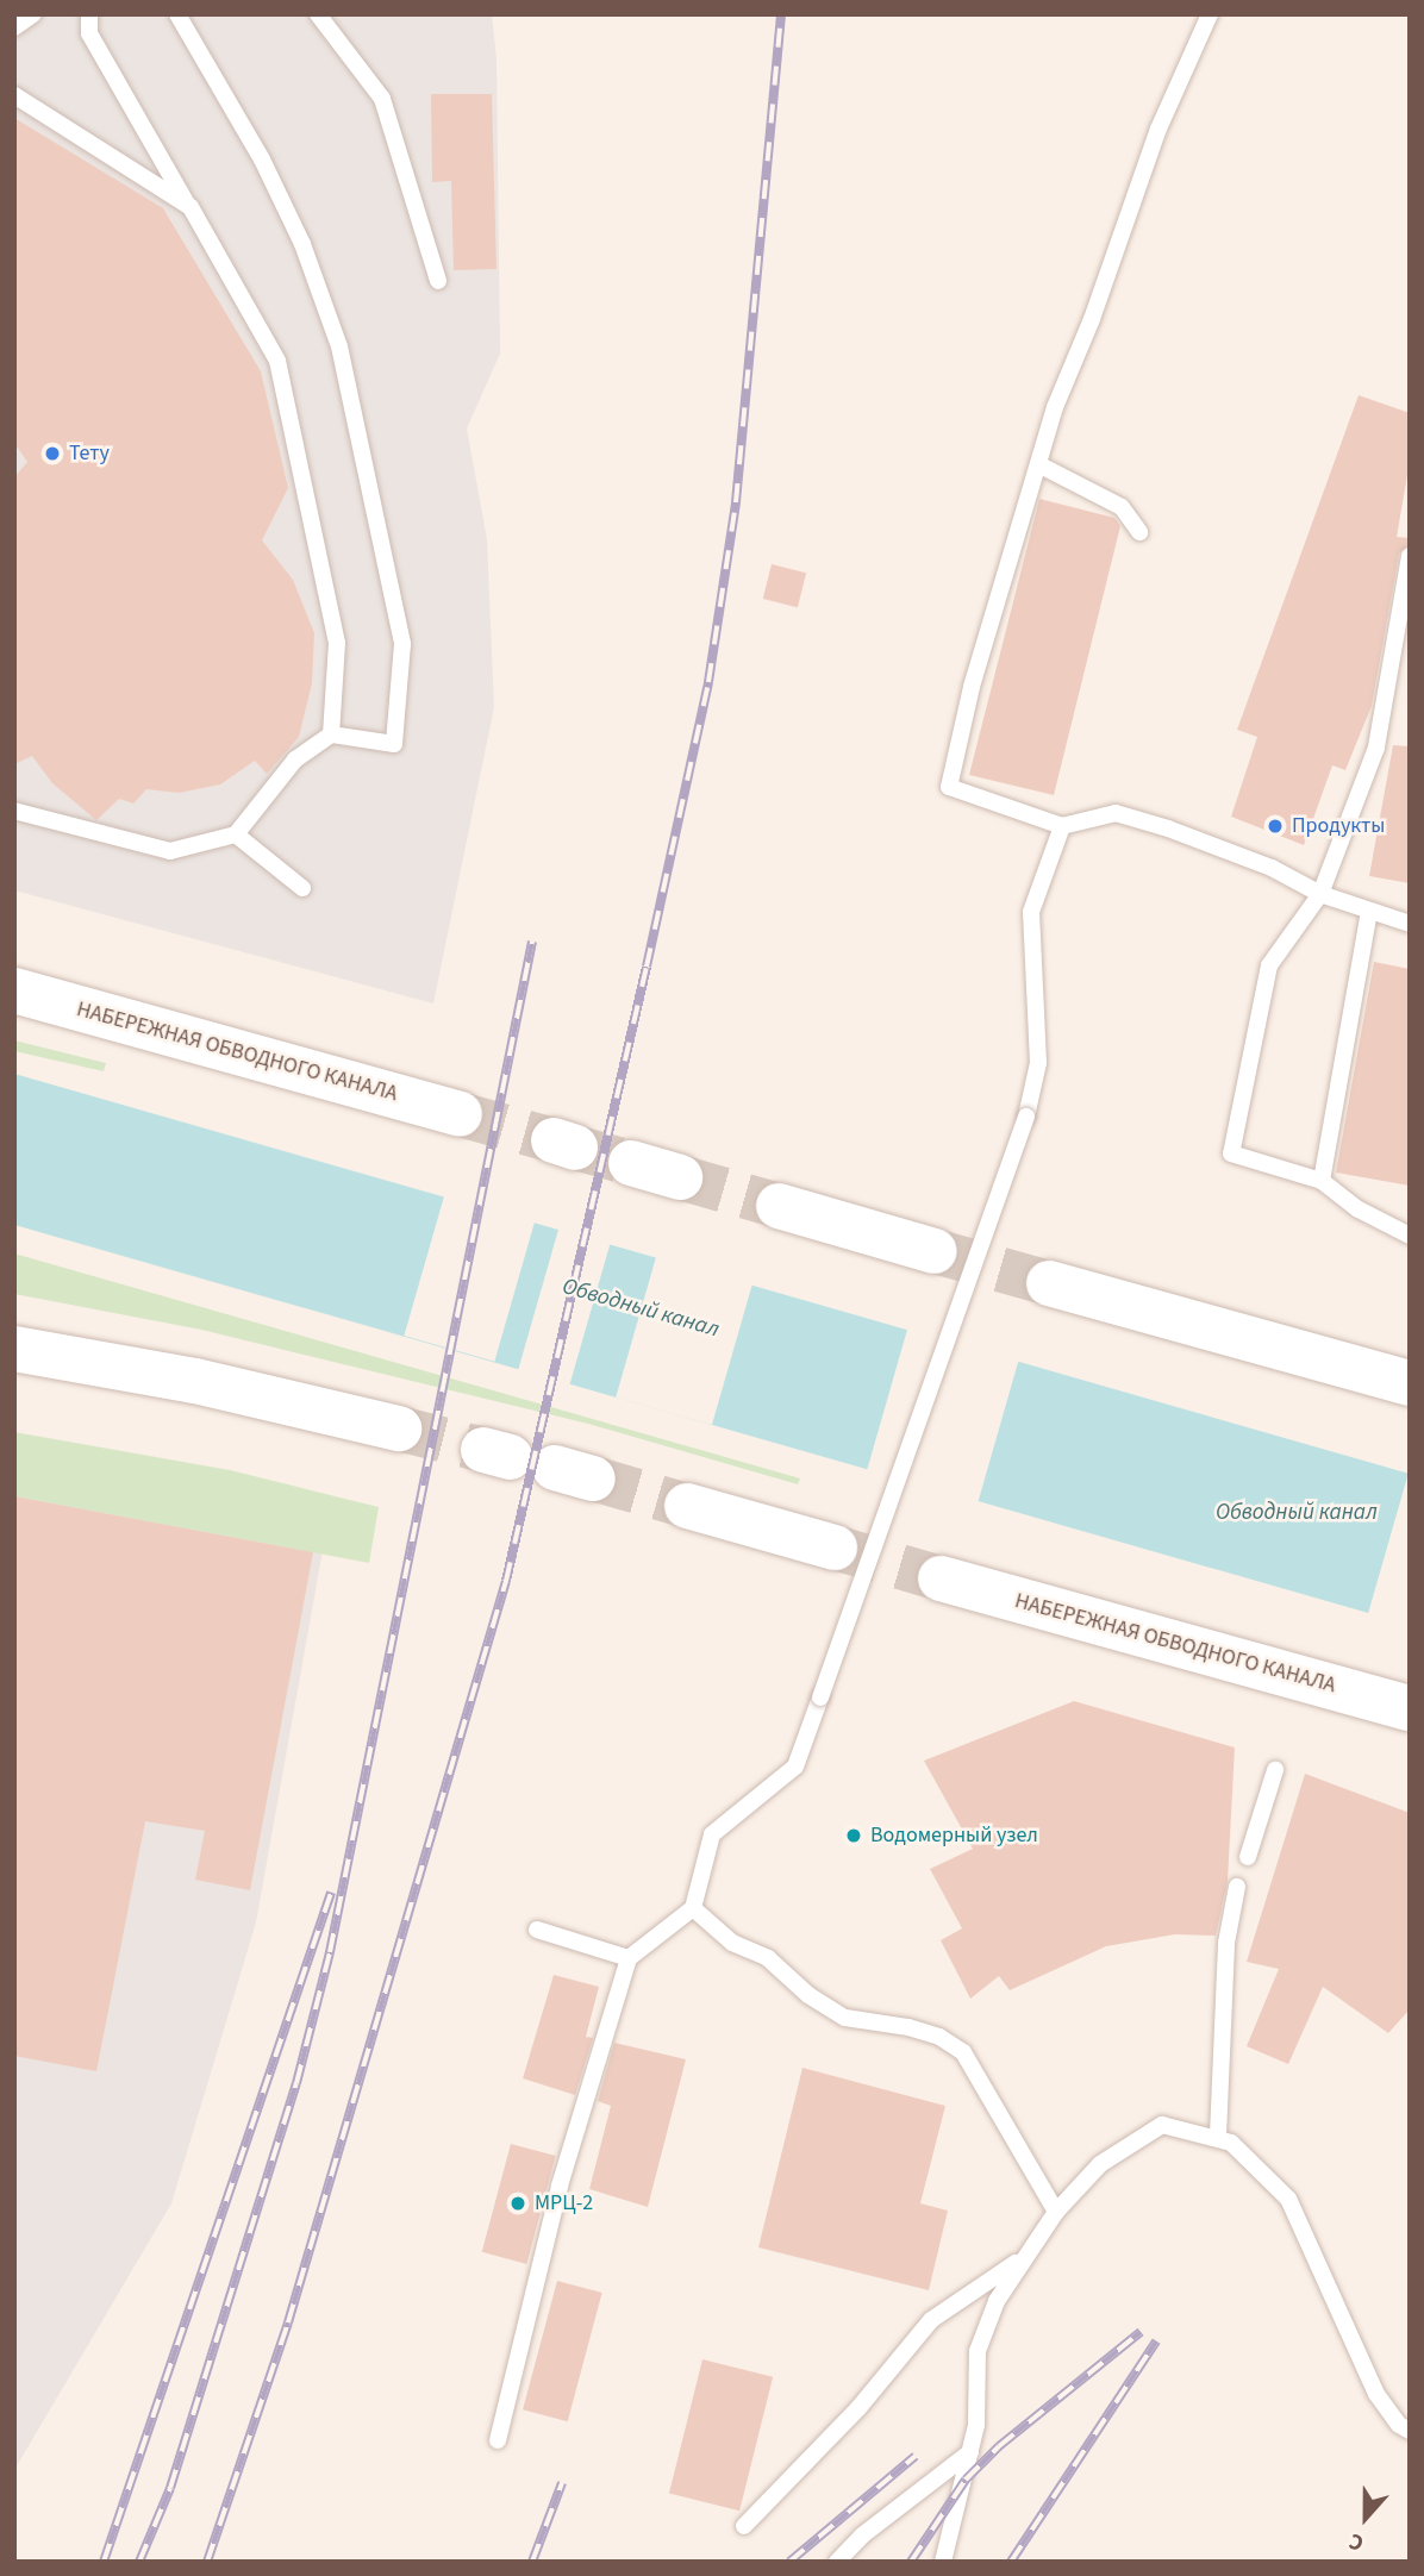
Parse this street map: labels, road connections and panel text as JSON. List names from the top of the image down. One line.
{"streets":{"main road":["НАБЕРЕЖНАЯ ОБВОДНОГО КАНАЛА"]},"water":["Обводный канал"],"places":["Тету","Продукты","Водомерный узел","МРЦ-2"],"north":"bottom"}
